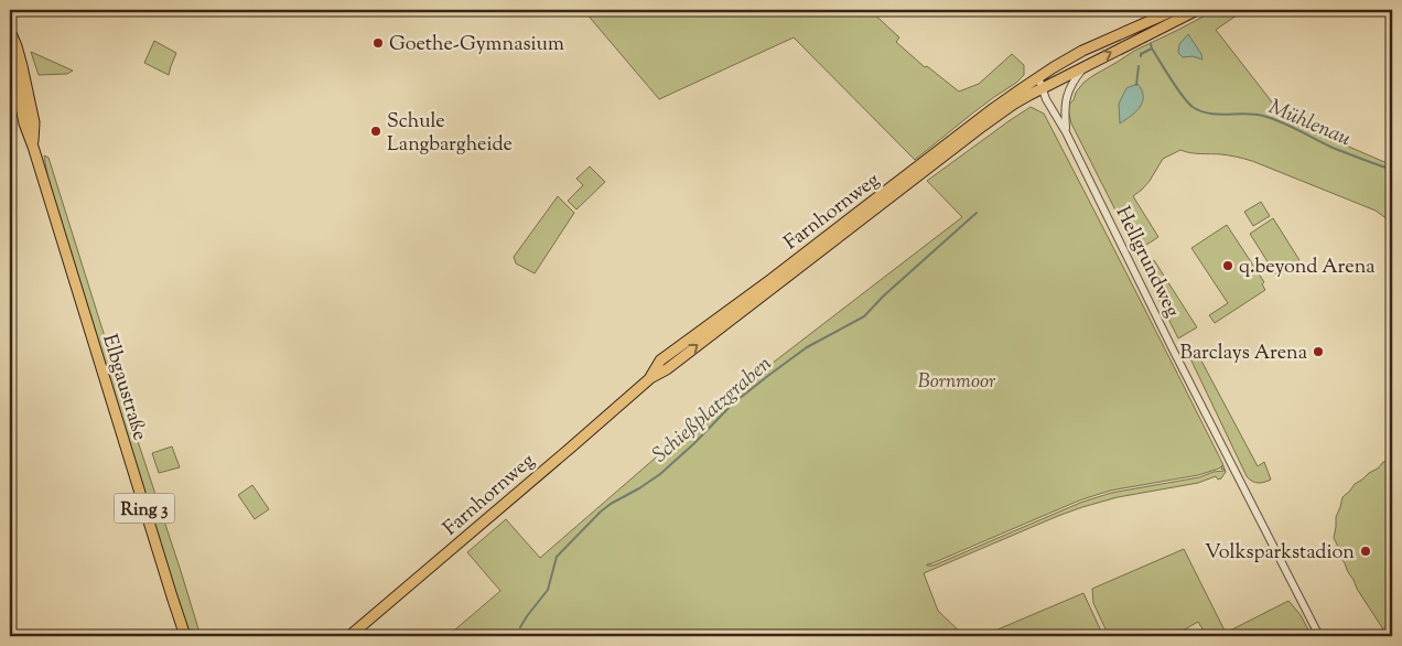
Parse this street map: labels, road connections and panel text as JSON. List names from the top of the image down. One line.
{"streets":{"main road":["Farnhornweg","Elbgaustraße","Ring 3"],"street":["Hellgrundweg"]},"crossings":[["Farnhornweg","Hellgrundweg"]],"water":["Mühlenau","Schießplatzgraben"],"parks":["Bornmoor"],"places":["Goethe-Gymnasium","Schule Langbargheide","q.beyond Arena","Barclays Arena","Volksparkstadion"]}
